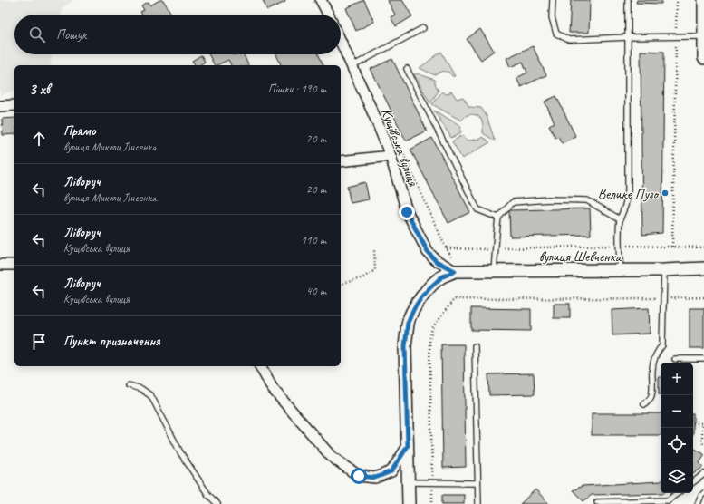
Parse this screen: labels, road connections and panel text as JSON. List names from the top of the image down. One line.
{"streets":{"street":["Кущівська вулиця","вулиця Шевченка"]},"crossings":[["Кущівська вулиця","вулиця Шевченка"]],"places":["Велике Пузо"],"page":{"search":"Пошук","heading":["3 хв","Пішки · 190 m"],"list":[["Прямо","вулиця Миколи Лисенка","20 m"],["Ліворуч","вулиця Миколи Лисенка","20 m"],["Ліворуч","Кущівська вулиця","110 m"],["Ліворуч","Кущівська вулиця","40 m"],"Пункт призначення"],"map_buttons":["+","−"]}}
